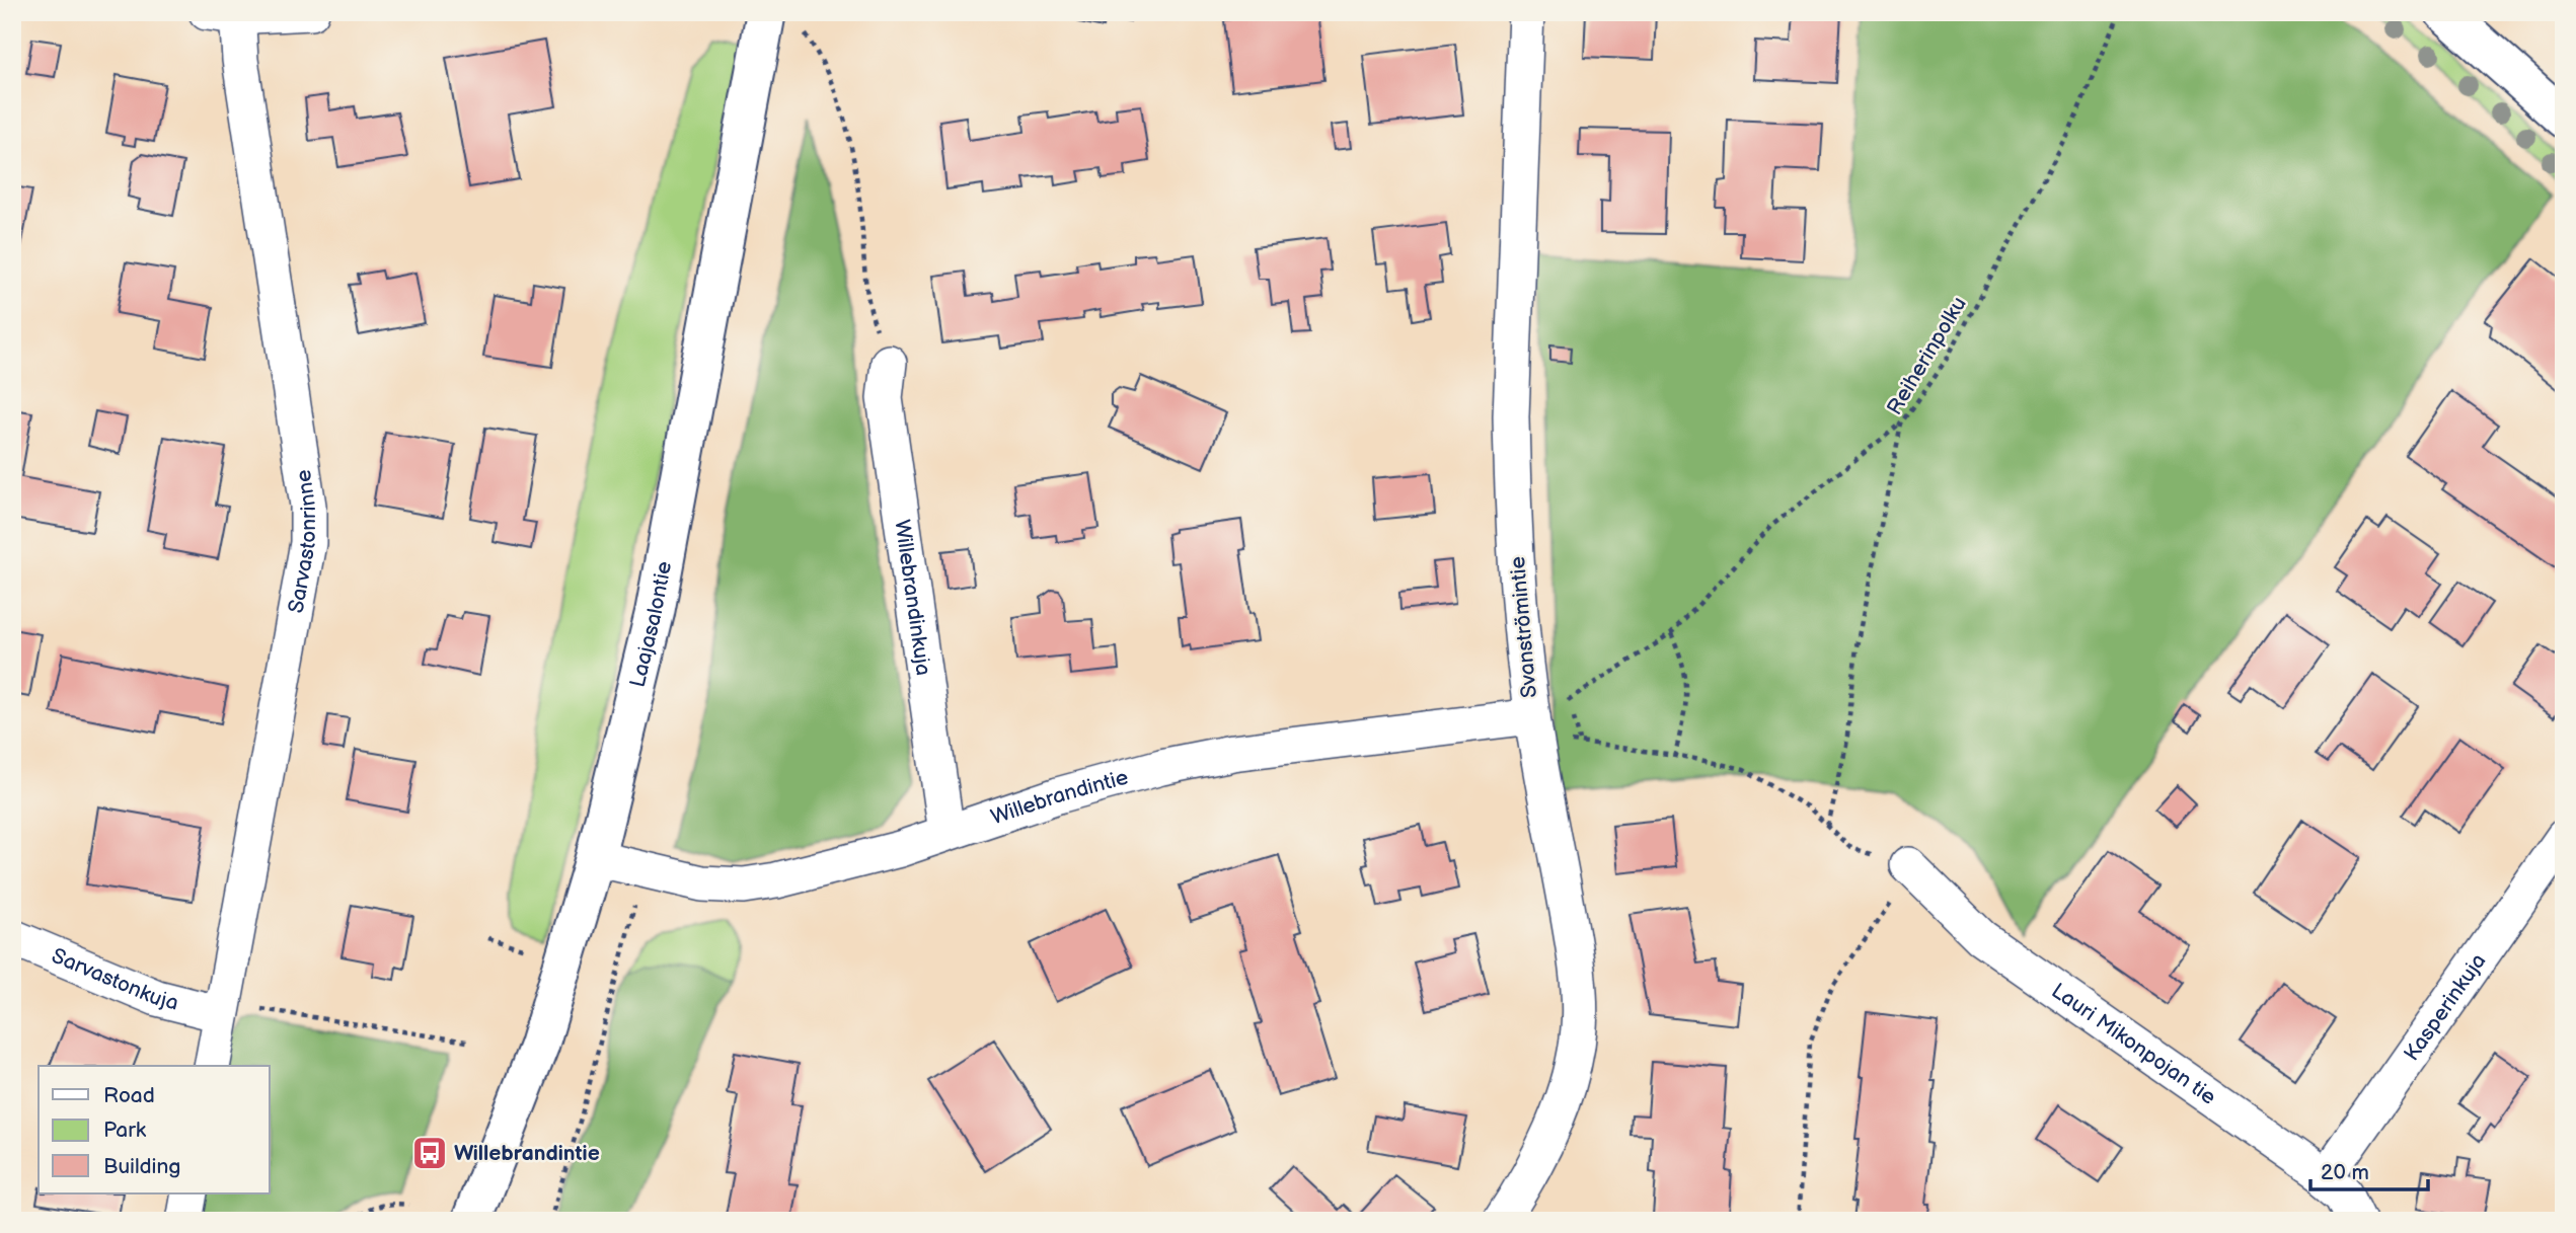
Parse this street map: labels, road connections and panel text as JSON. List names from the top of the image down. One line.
{"streets":{"main road":["Laajasalontie"],"street":["Sarvastonrinne","Willebrandinkuja","Svanströmintie","Willebrandintie","Sarvastonkuja","Kasperinkuja","Lauri Mikonpojan tie"],"path":["Reiherinpolku"]},"crossings":[["Sarvastonrinne","Sarvastonkuja"],["Willebrandinkuja","Willebrandintie"],["Laajasalontie","Willebrandintie"],["Svanströmintie","Willebrandintie"],["Kasperinkuja","Lauri Mikonpojan tie"]],"places":{"bus stop":["Willebrandintie"]},"legend":["Road","Park","Building"],"scale_bar":"20 m"}
